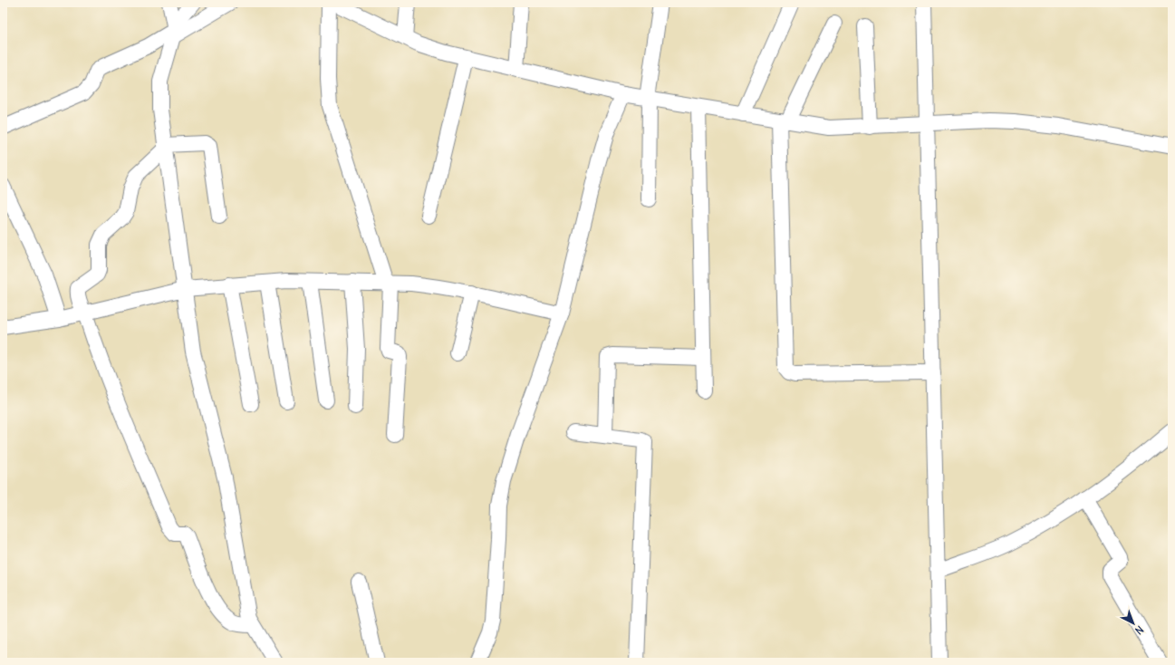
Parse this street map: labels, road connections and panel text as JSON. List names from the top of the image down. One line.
{"north":"bottom right"}
